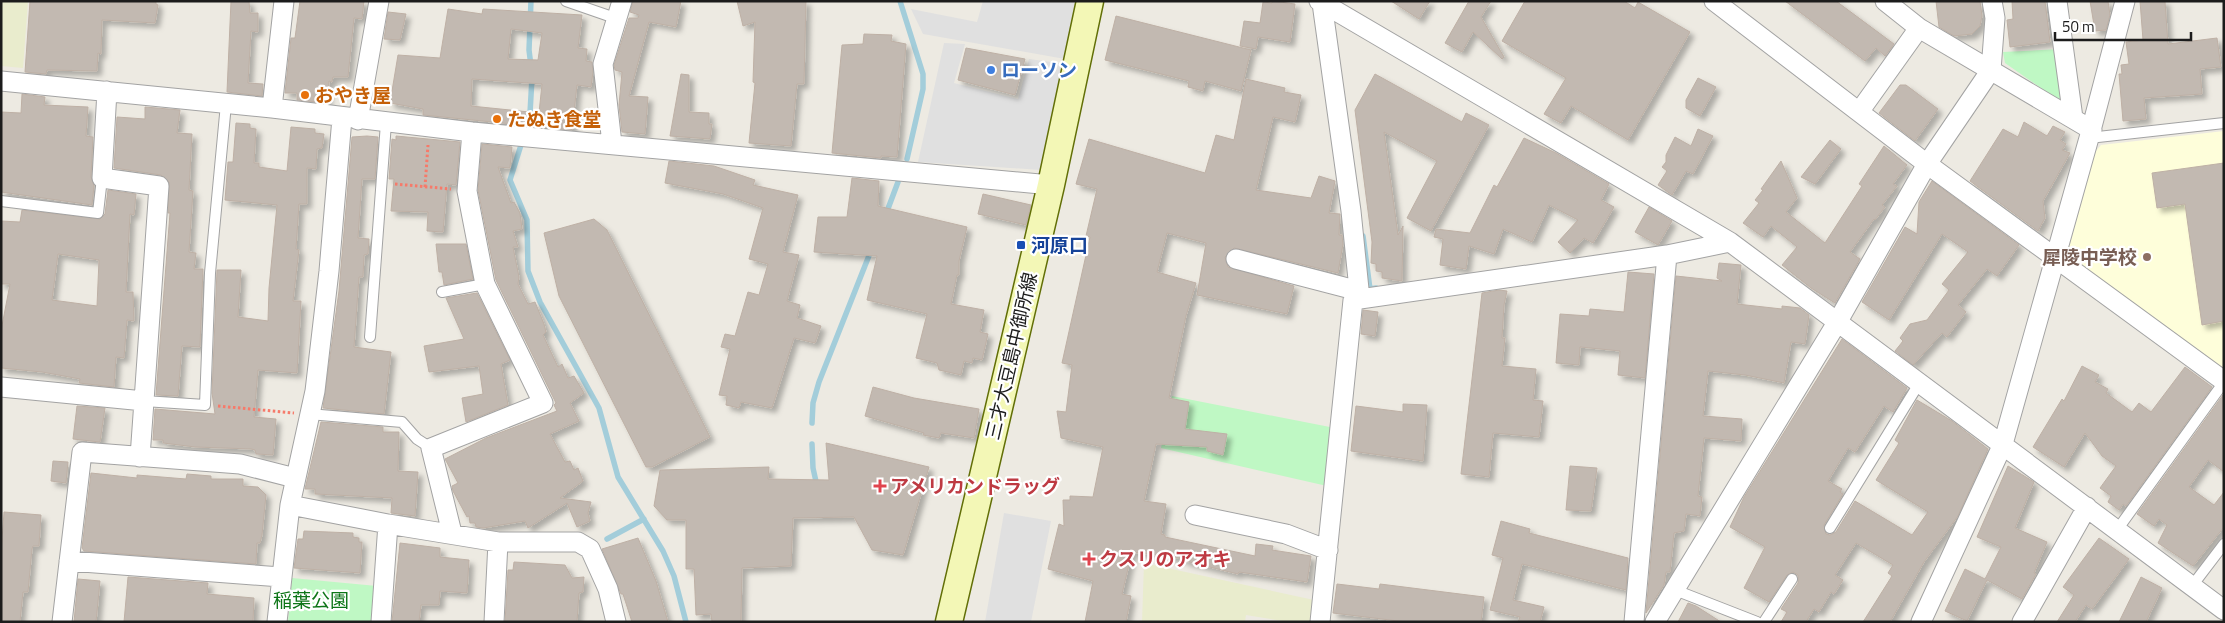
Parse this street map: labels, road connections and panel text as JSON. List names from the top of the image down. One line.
{"streets":{"main road":["三才大豆島中御所線"]},"parks":["稲葉公園"],"places":{"other":["ローソン","おやき屋","たぬき食堂","犀陵中学校"],"transit":["河原口"],"health":["アメリカンドラッグ","クスリのアオキ"]},"scale_bar":"50 m"}
